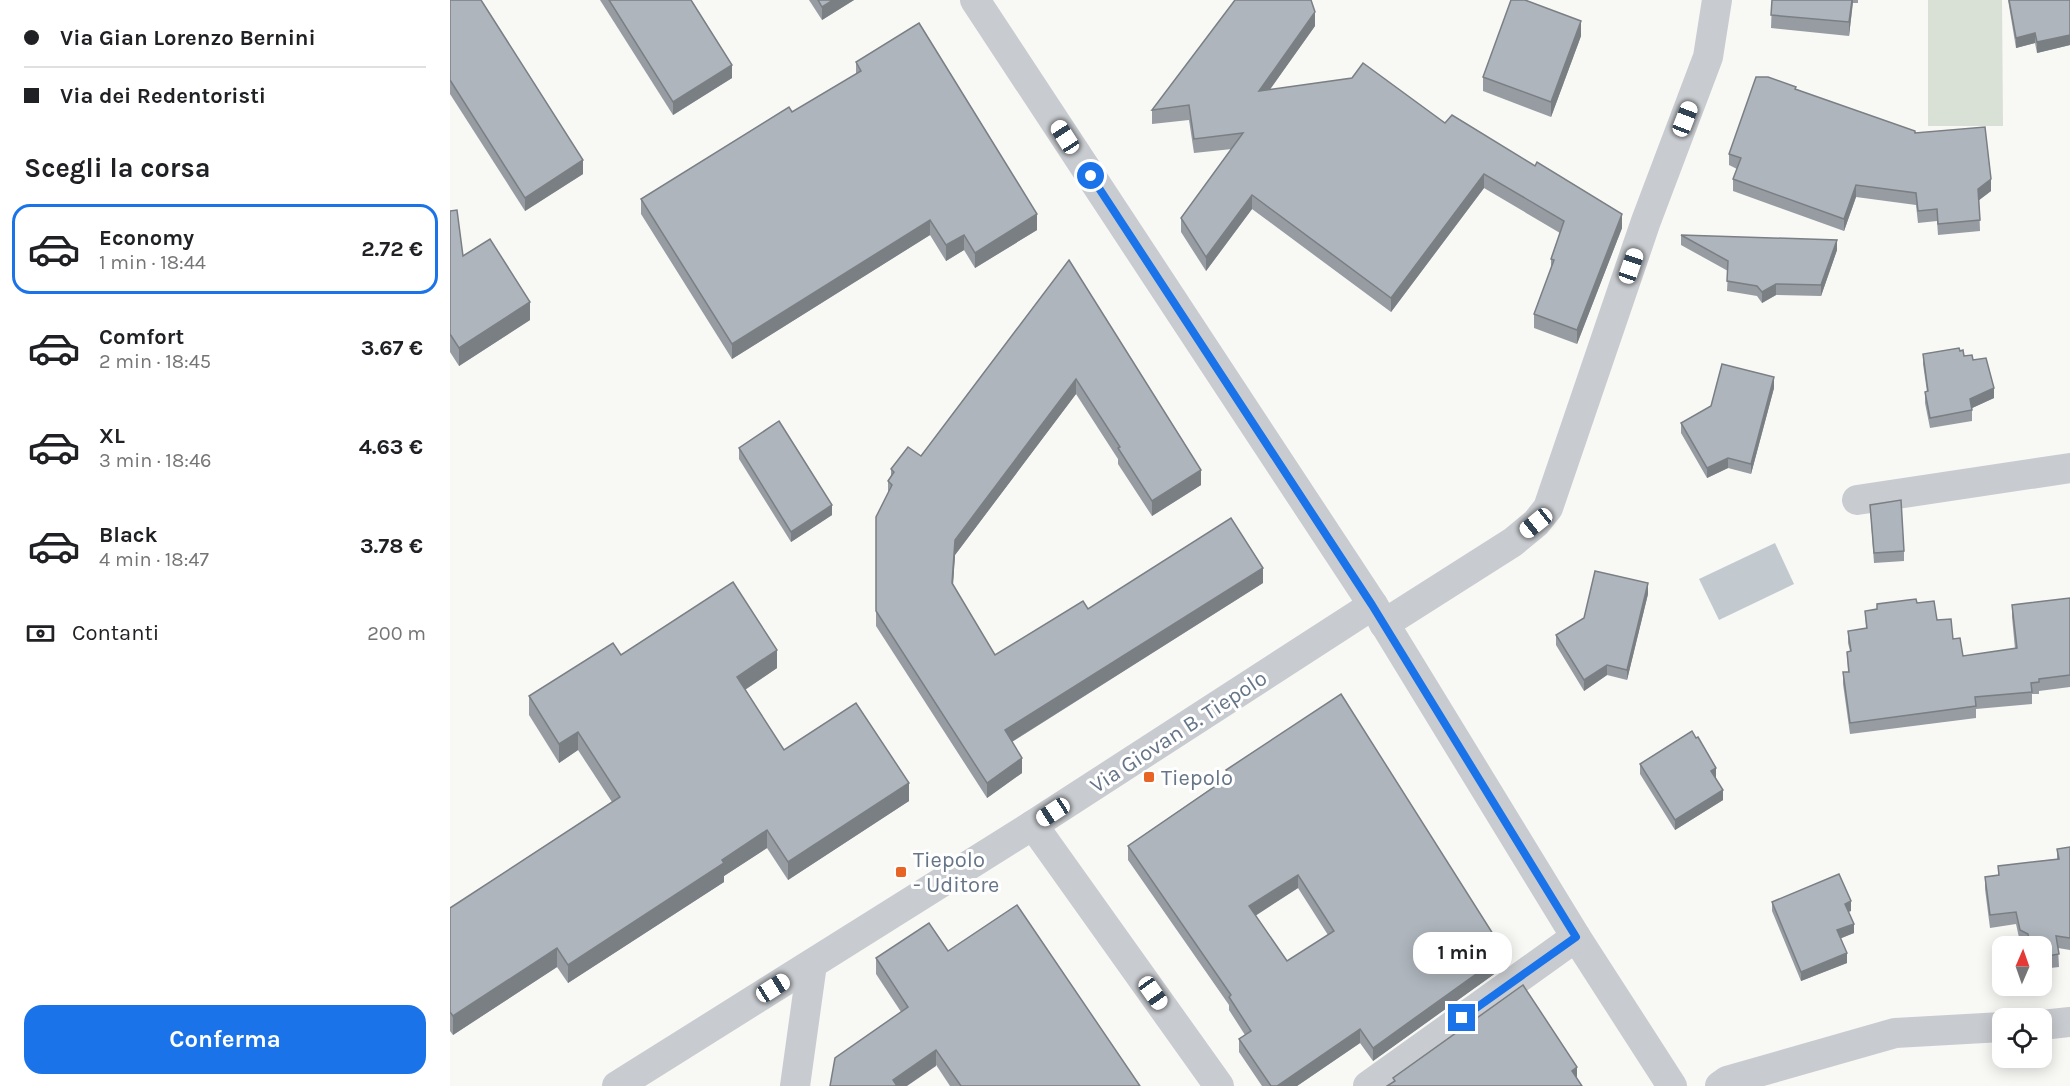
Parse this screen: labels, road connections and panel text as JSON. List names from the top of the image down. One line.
{"streets":{"street":["Via Giovan B. Tiepolo"]},"places":{"transit":["Tiepolo","Tiepolo - Uditore"]},"north":"top","page":{"banner":["Via Gian Lorenzo Bernini","Via dei Redentoristi"],"heading":"Scegli la corsa","list":[{"name":"Economy","note":"1 min · 18:44","value":"2.72 €"},{"name":"Comfort","note":"2 min · 18:45","value":"3.67 €"},{"name":"XL","note":"3 min · 18:46","value":"4.63 €"},{"name":"Black","note":"4 min · 18:47","value":"3.78 €"}],"pay":["Contanti","200 m"],"bubble":"1 min","buttons":"Conferma"}}
